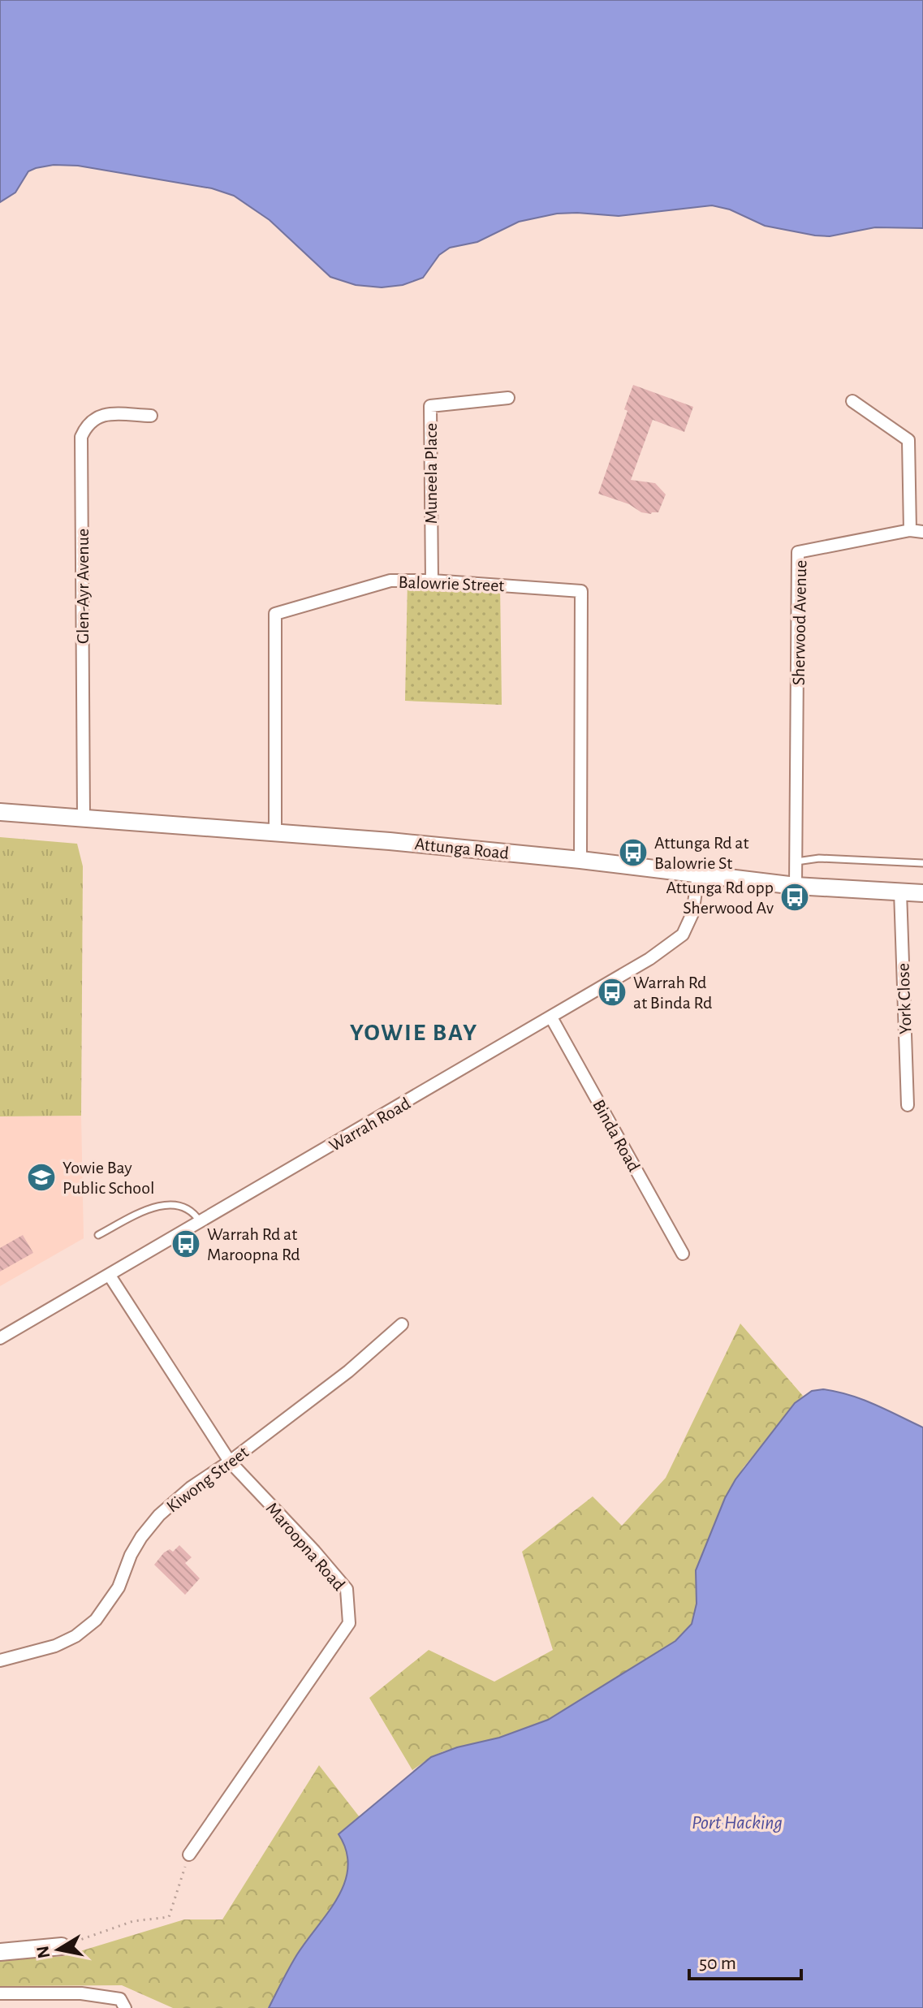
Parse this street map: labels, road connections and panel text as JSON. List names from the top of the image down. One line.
{"streets":{"street":["Muneela Place","Balowrie Street","Glen-Ayr Avenue","Sherwood Avenue","Attunga Road","York Close","Warrah Road","Binda Road","Kiwong Street","Maroopna Road"]},"crossings":[["Muneela Place","Balowrie Street"],["Balowrie Street","Attunga Road"],["Glen-Ayr Avenue","Attunga Road"],["Sherwood Avenue","Attunga Road"],["Attunga Road","York Close"],["Attunga Road","Warrah Road"],["Warrah Road","Binda Road"],["Warrah Road","Maroopna Road"],["Kiwong Street","Maroopna Road"]],"districts":["YOWIE BAY"],"water":["Port Hacking"],"places":{"bus stop":["Attunga Rd at Balowrie St","Attunga Rd opp Sherwood Av","Warrah Rd at Binda Rd","Warrah Rd at Maroopna Rd"],"school or university":["Yowie Bay Public School"]},"scale_bar":"50 m","north":"left"}
